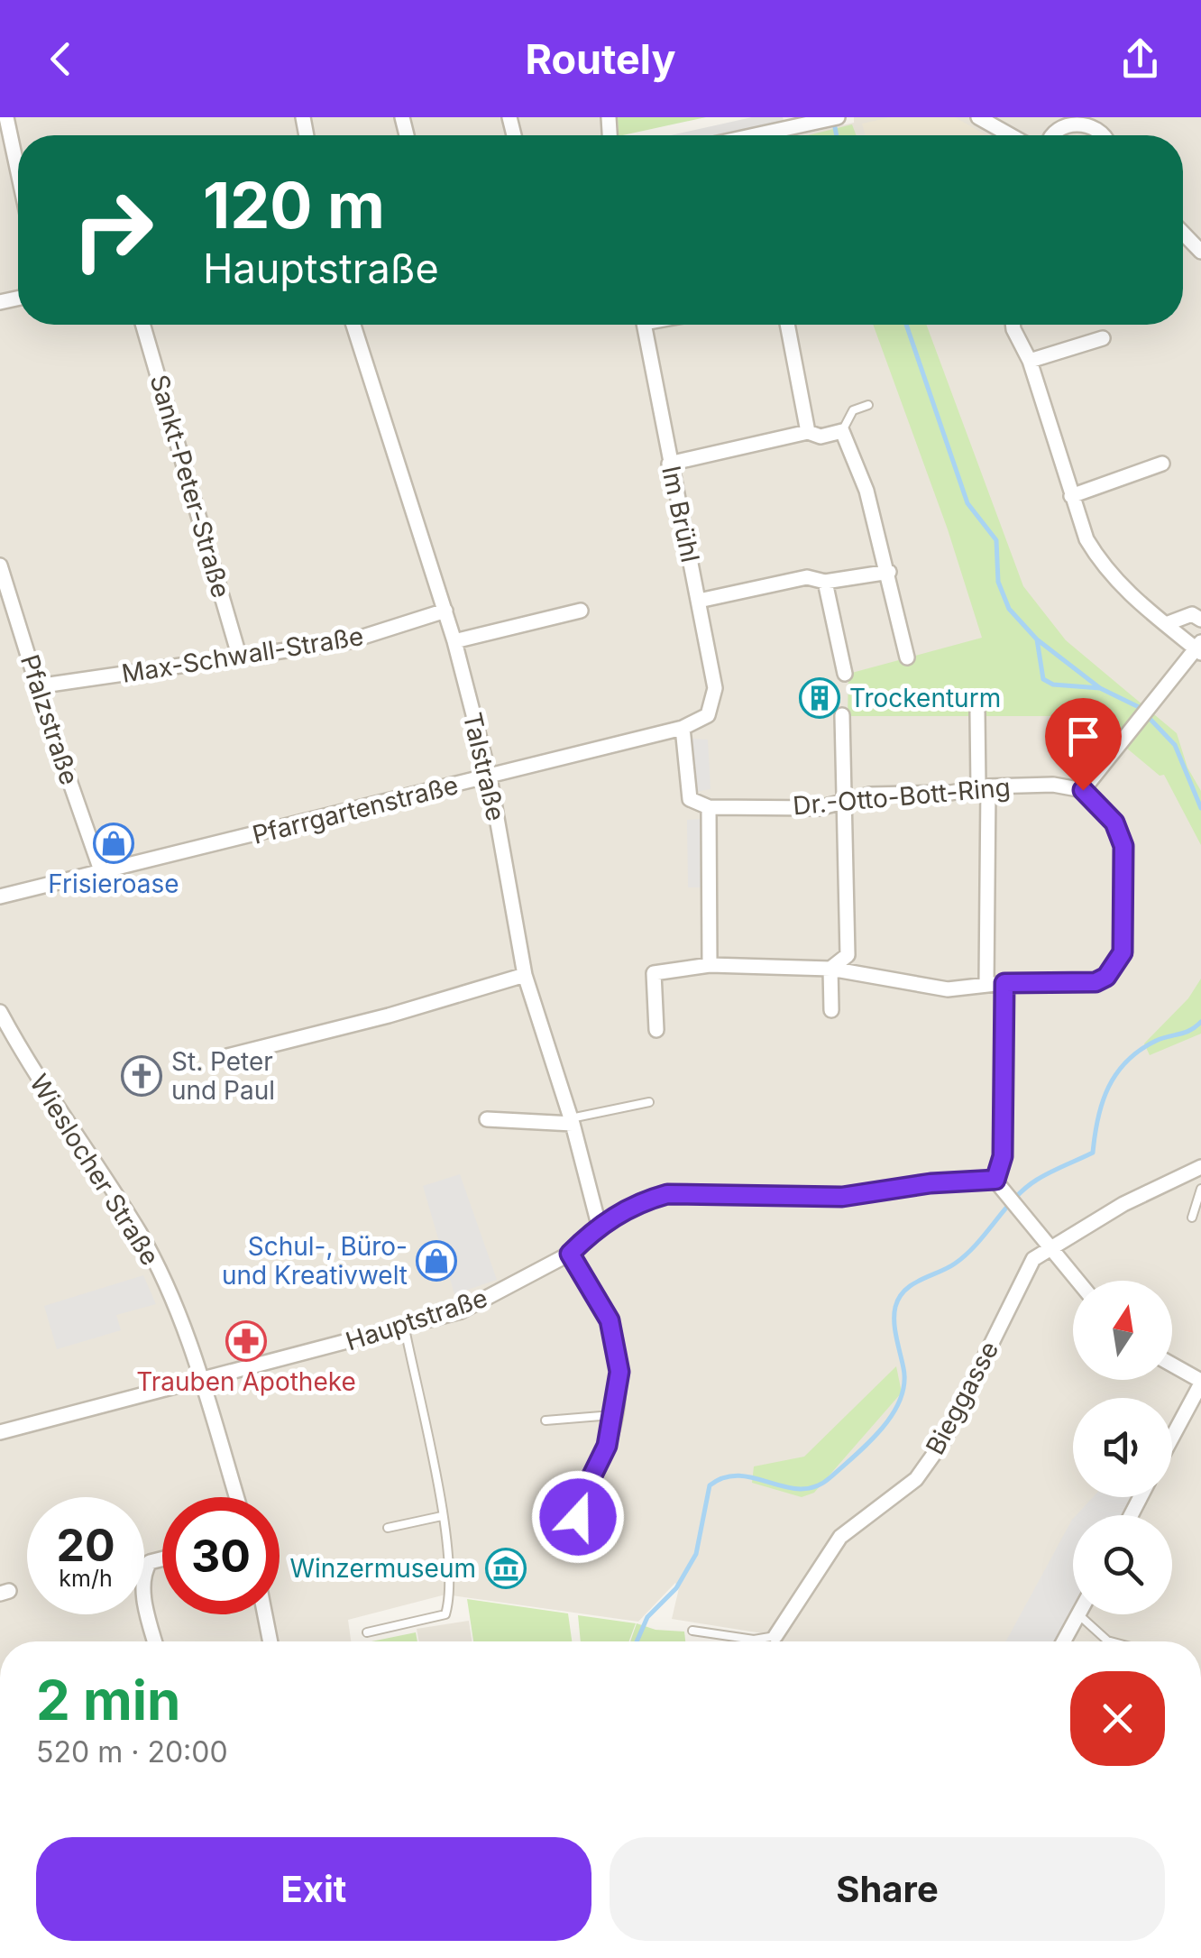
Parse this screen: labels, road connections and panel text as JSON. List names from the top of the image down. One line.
{"streets":{"street":["Sankt-Peter-Straße","Im Brühl","Max-Schwall-Straße","Pfalzstraße","Talstraße","Dr.-Otto-Bott-Ring","Pfarrgartenstraße","Wieslocher Straße","Hauptstraße","Bieggasse"]},"crossings":[["Sankt-Peter-Straße","Max-Schwall-Straße"],["Im Brühl","Pfarrgartenstraße"],["Max-Schwall-Straße","Pfalzstraße"],["Max-Schwall-Straße","Talstraße"],["Pfalzstraße","Pfarrgartenstraße"],["Talstraße","Pfarrgartenstraße"],["Talstraße","Hauptstraße"],["Wieslocher Straße","Hauptstraße"]],"places":{"building":["Trockenturm"],"shop":["Frisieroase","Schul-, Büro- und Kreativwelt"],"church":["St. Peter und Paul"],"pharmacy":["Trauben Apotheke"],"museum":["Winzermuseum"]},"north":"top","page":{"header":"Routely","turn":["120 m","Hauptstraße"],"speed":"20 km/h","limit":"30","heading":["2 min","520 m · 20:00"],"buttons":["Exit","Share"]}}
